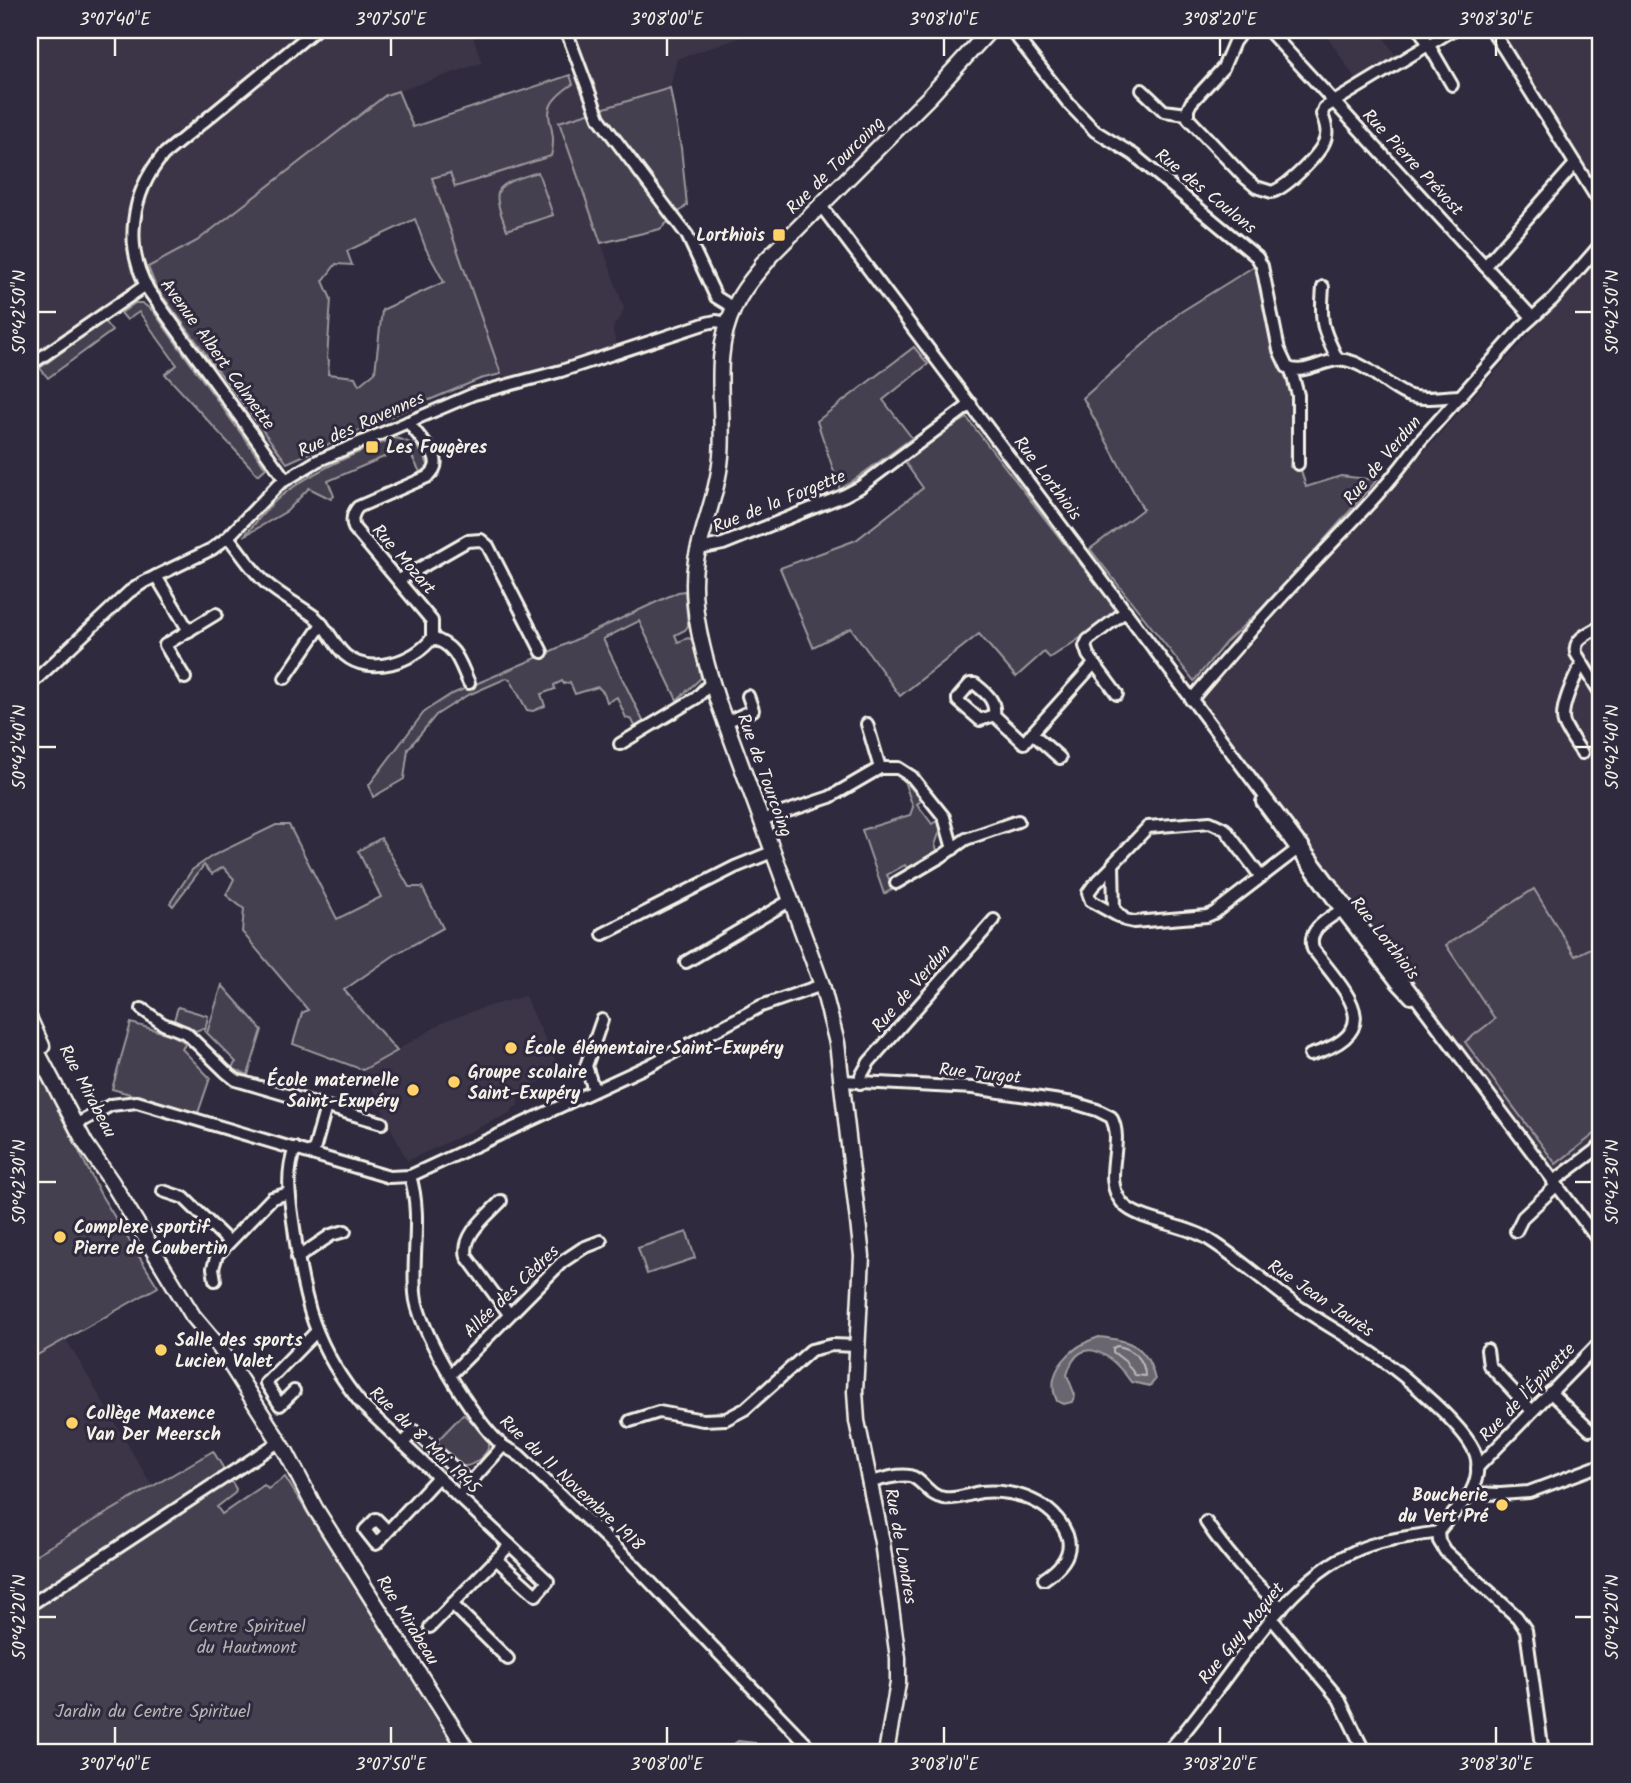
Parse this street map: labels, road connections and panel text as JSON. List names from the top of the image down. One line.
{"streets":{"main road":["Rue de Tourcoing","Rue Mirabeau","Rue de Londres"],"street":["Rue Pierre Prévost","Rue des Coulons","Avenue Albert Calmette","Rue des Ravennes","Rue de Verdun","Rue Lorthiois","Rue de la Forgette","Rue Mozart","Rue Turgot","Allée des Cèdres","Rue Jean Jaurès","Rue de l'Épinette","Rue du 8 Mai 1945","Rue du 11 Novembre 1918","Rue Guy Moquet"]},"crossings":[["Rue Pierre Prévost","Rue de Verdun"],["Rue de Tourcoing","Rue des Ravennes"],["Rue de Tourcoing","Rue Lorthiois"],["Rue de Tourcoing","Rue de la Forgette"],["Rue de Tourcoing","Rue Turgot"],["Rue de Tourcoing","Rue de Londres"],["Avenue Albert Calmette","Rue des Ravennes"],["Rue des Ravennes","Rue Mozart"],["Rue de Verdun","Rue Lorthiois"],["Rue de Verdun","Rue Turgot"],["Rue Lorthiois","Rue de la Forgette"],["Rue Turgot","Rue Jean Jaurès"],["Rue Turgot","Rue de Londres"],["Allée des Cèdres","Rue du 11 Novembre 1918"],["Rue Jean Jaurès","Rue de l'Épinette"]],"parks":["Centre Spirituel du Hautmont","Jardin du Centre Spirituel"],"places":{"transit":["Lorthiois","Les Fougères"],"other":["École élémentaire Saint-Exupéry","Groupe scolaire Saint-Exupéry","École maternelle Saint-Exupéry","Complexe sportif Pierre de Coubertin","Salle des sports Lucien Valet","Collège Maxence Van Der Meersch","Boucherie du Vert Pré"]},"coordinates":["3°07'40\"E","3°07'50\"E","3°08'00\"E","3°08'10\"E","3°08'20\"E","3°08'30\"E","50°42'50\"N","50°42'40\"N","50°42'30\"N","50°42'20\"N"]}
